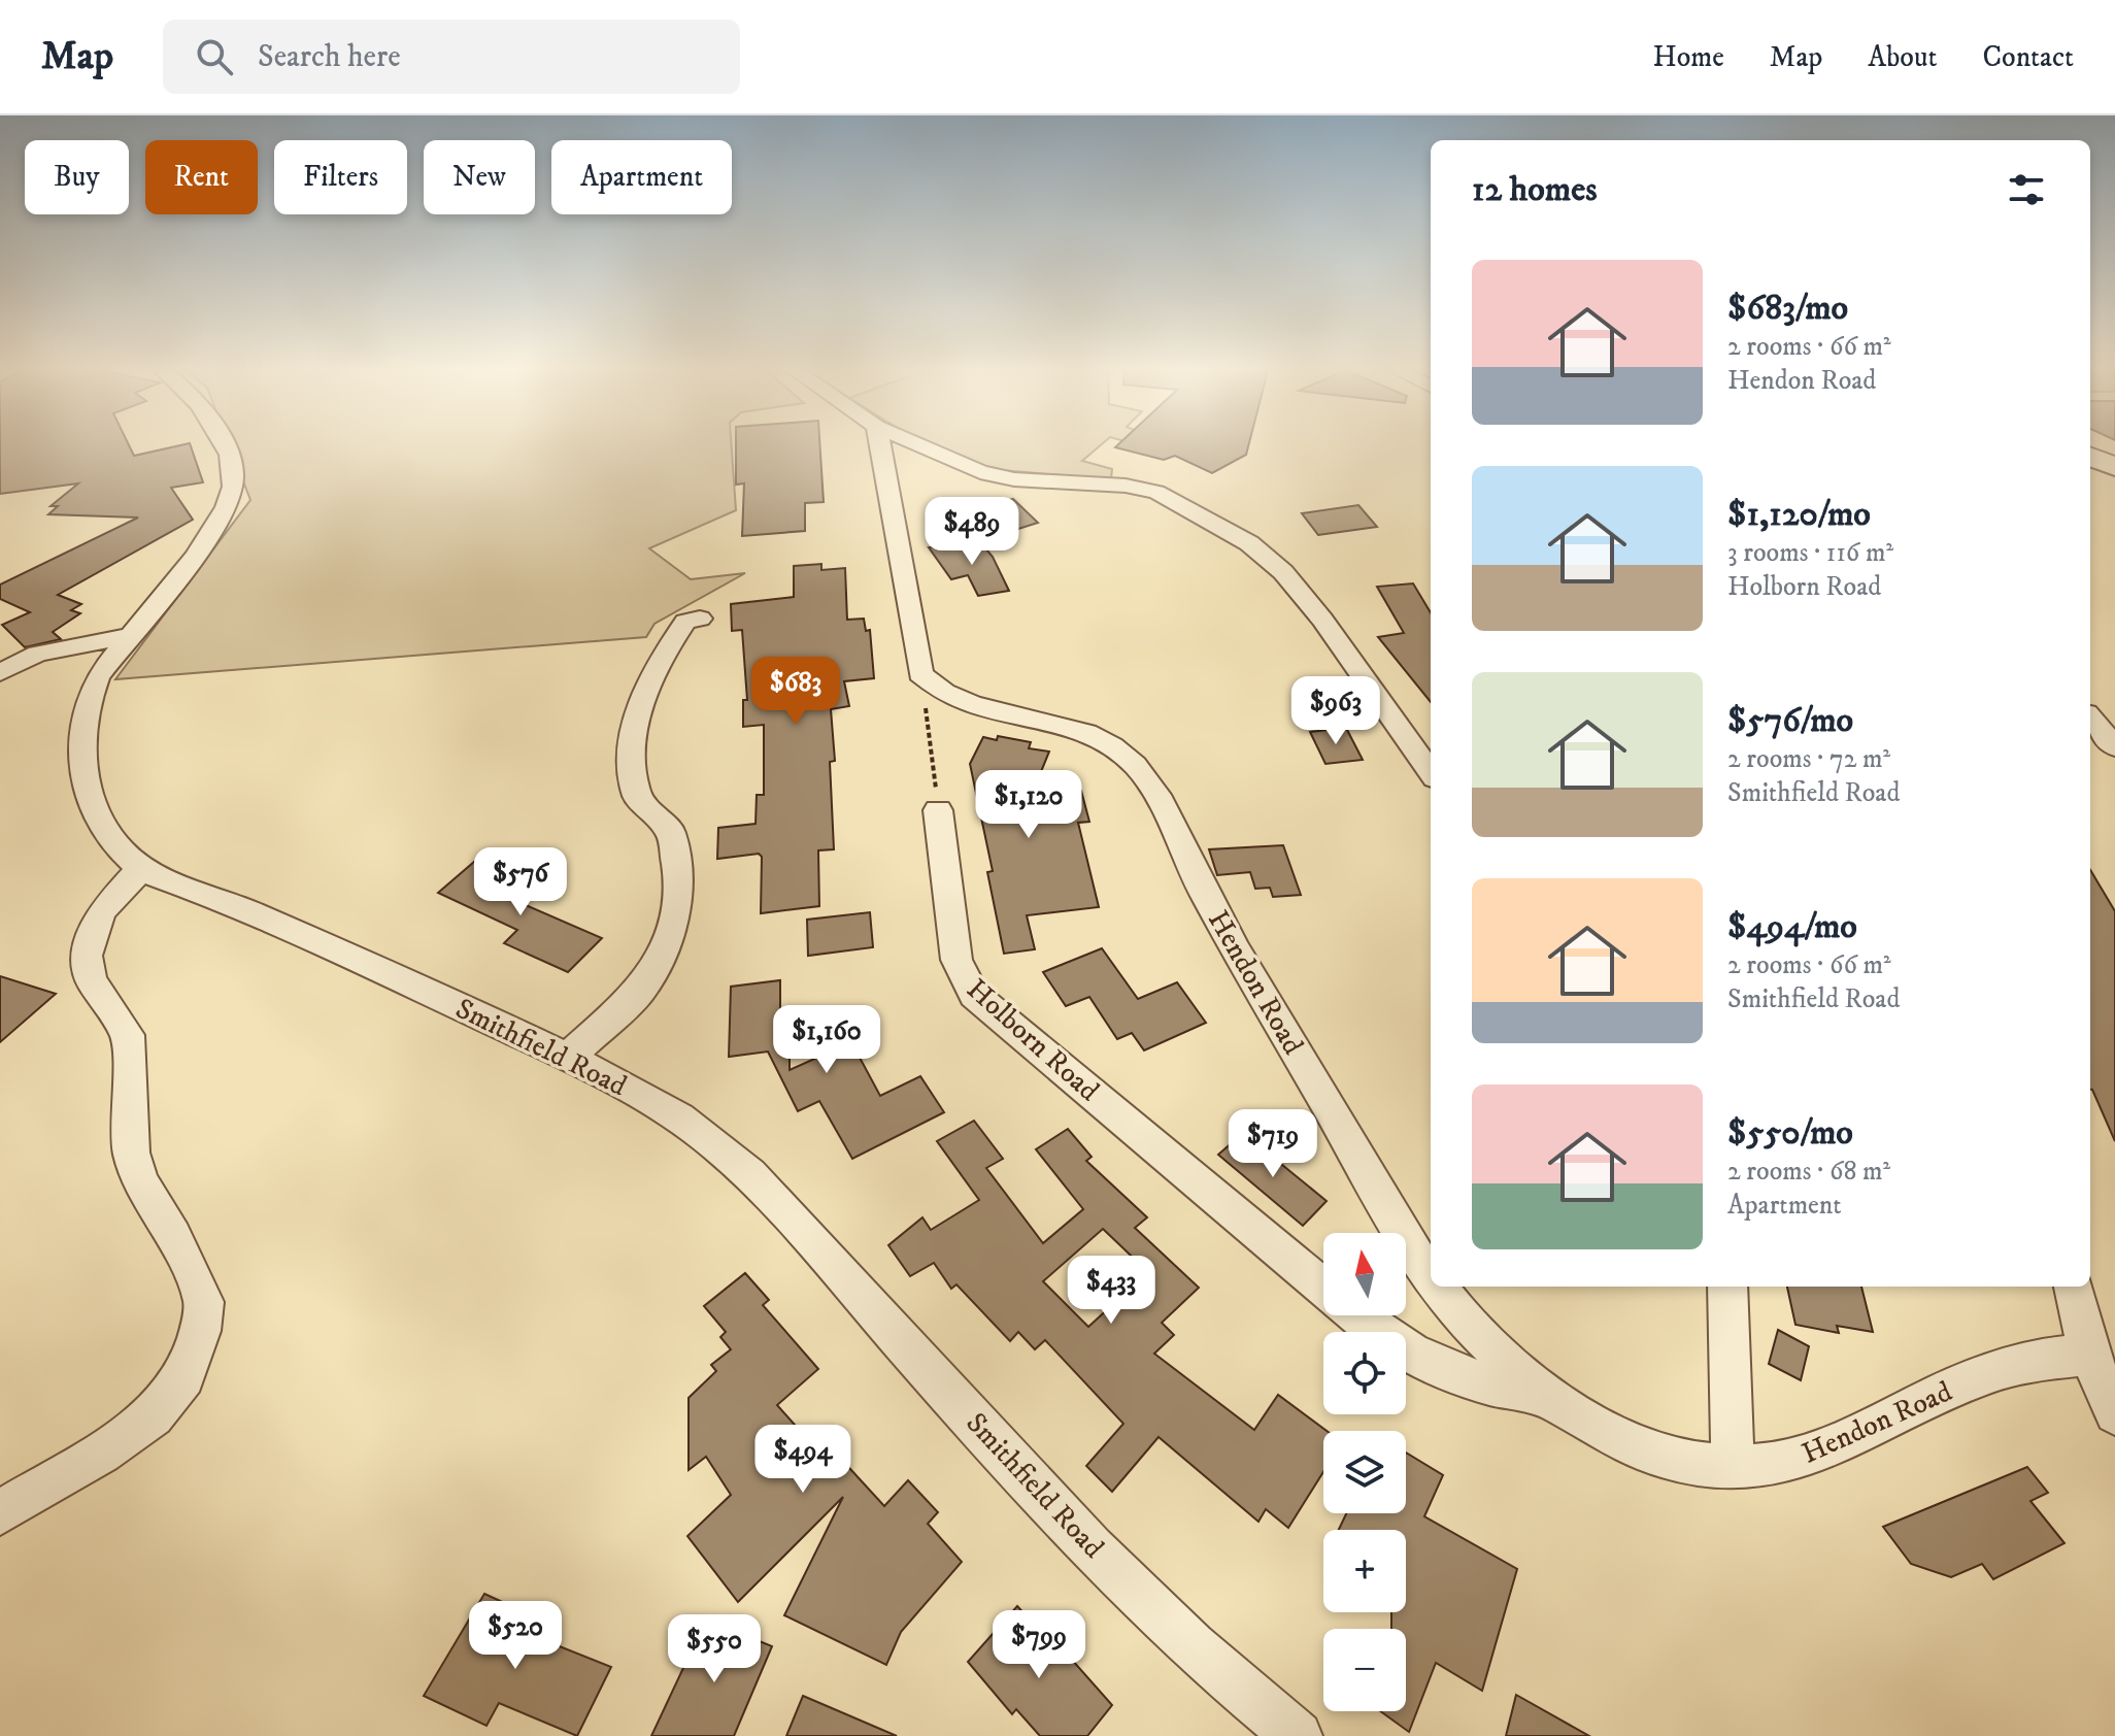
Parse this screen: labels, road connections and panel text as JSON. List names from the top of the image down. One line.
{"streets":{"street":["Hendon Road","Holborn Road","Smithfield Road"]},"crossings":[["Hendon Road","Holborn Road"]],"north":"top","page":{"header":"Map","search":"Search here","nav":["Home","Map","About","Contact"],"chip":["Buy","Rent","Filters","New","Apartment"],"heading":"12 homes","list":[{"name":"$683/mo","note":"2 rooms · 66 m² · Hendon Road"},{"name":"$1,120/mo","note":"3 rooms · 116 m² · Holborn Road"},{"name":"$576/mo","note":"2 rooms · 72 m² · Smithfield Road"},{"name":"$494/mo","note":"2 rooms · 66 m² · Smithfield Road"},{"name":"$550/mo","note":"2 rooms · 68 m² · Apartment"}],"price":["$489","$683","$963","$1,120","$576","$1,160","$719","$433","$494","$520","$799","$550"],"map_buttons":["+","−"]}}
